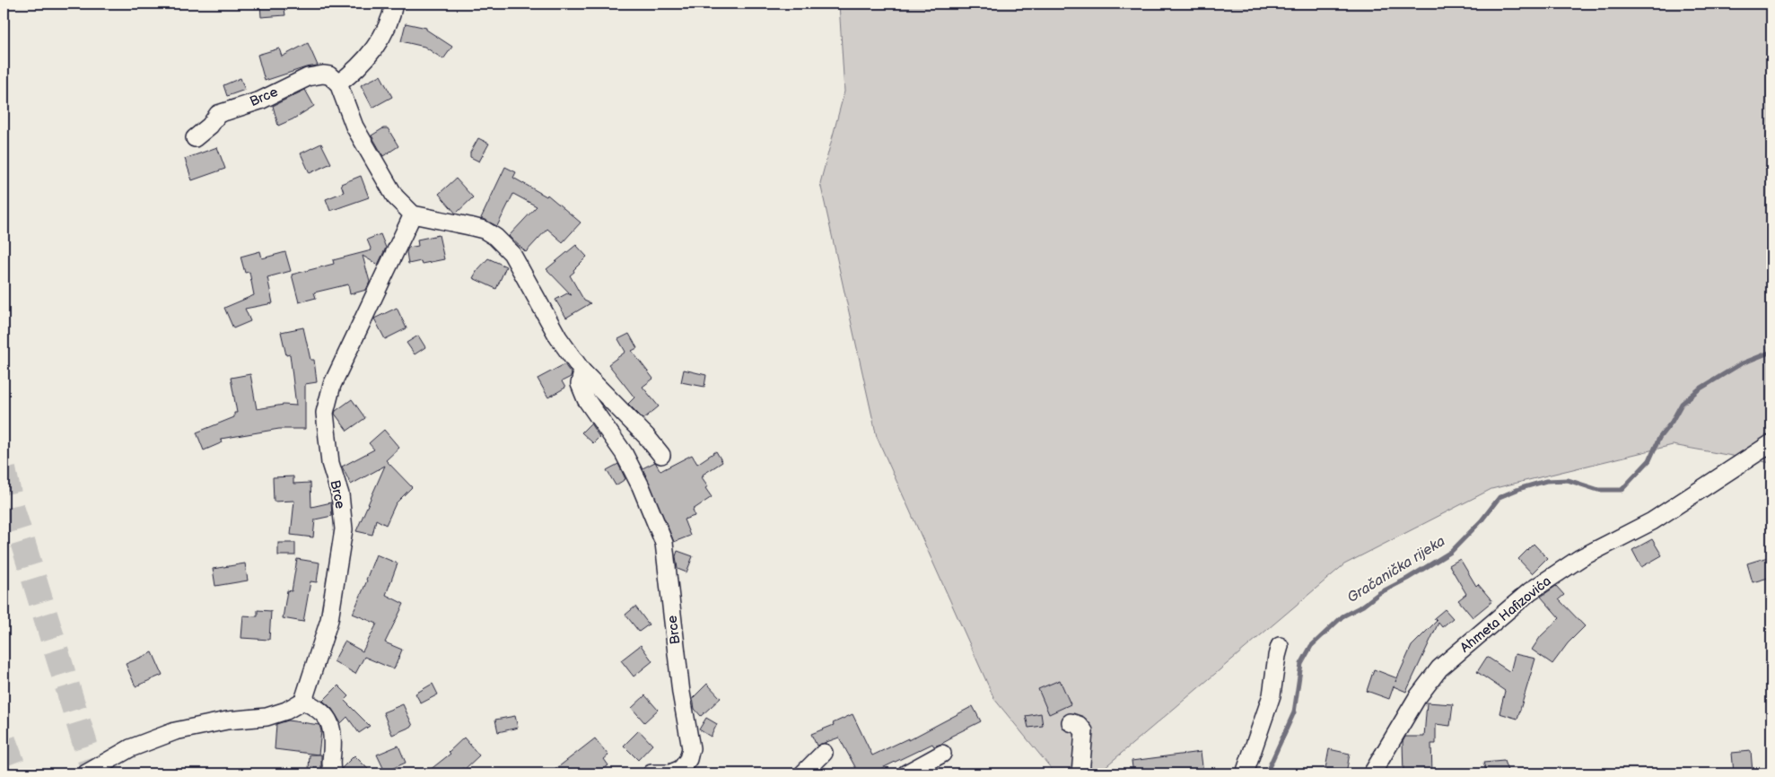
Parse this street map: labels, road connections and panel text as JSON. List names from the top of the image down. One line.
{"streets":{"street":["Brce","Ahmeta Hafizovića"]},"water":["Gračanička rijeka"]}
